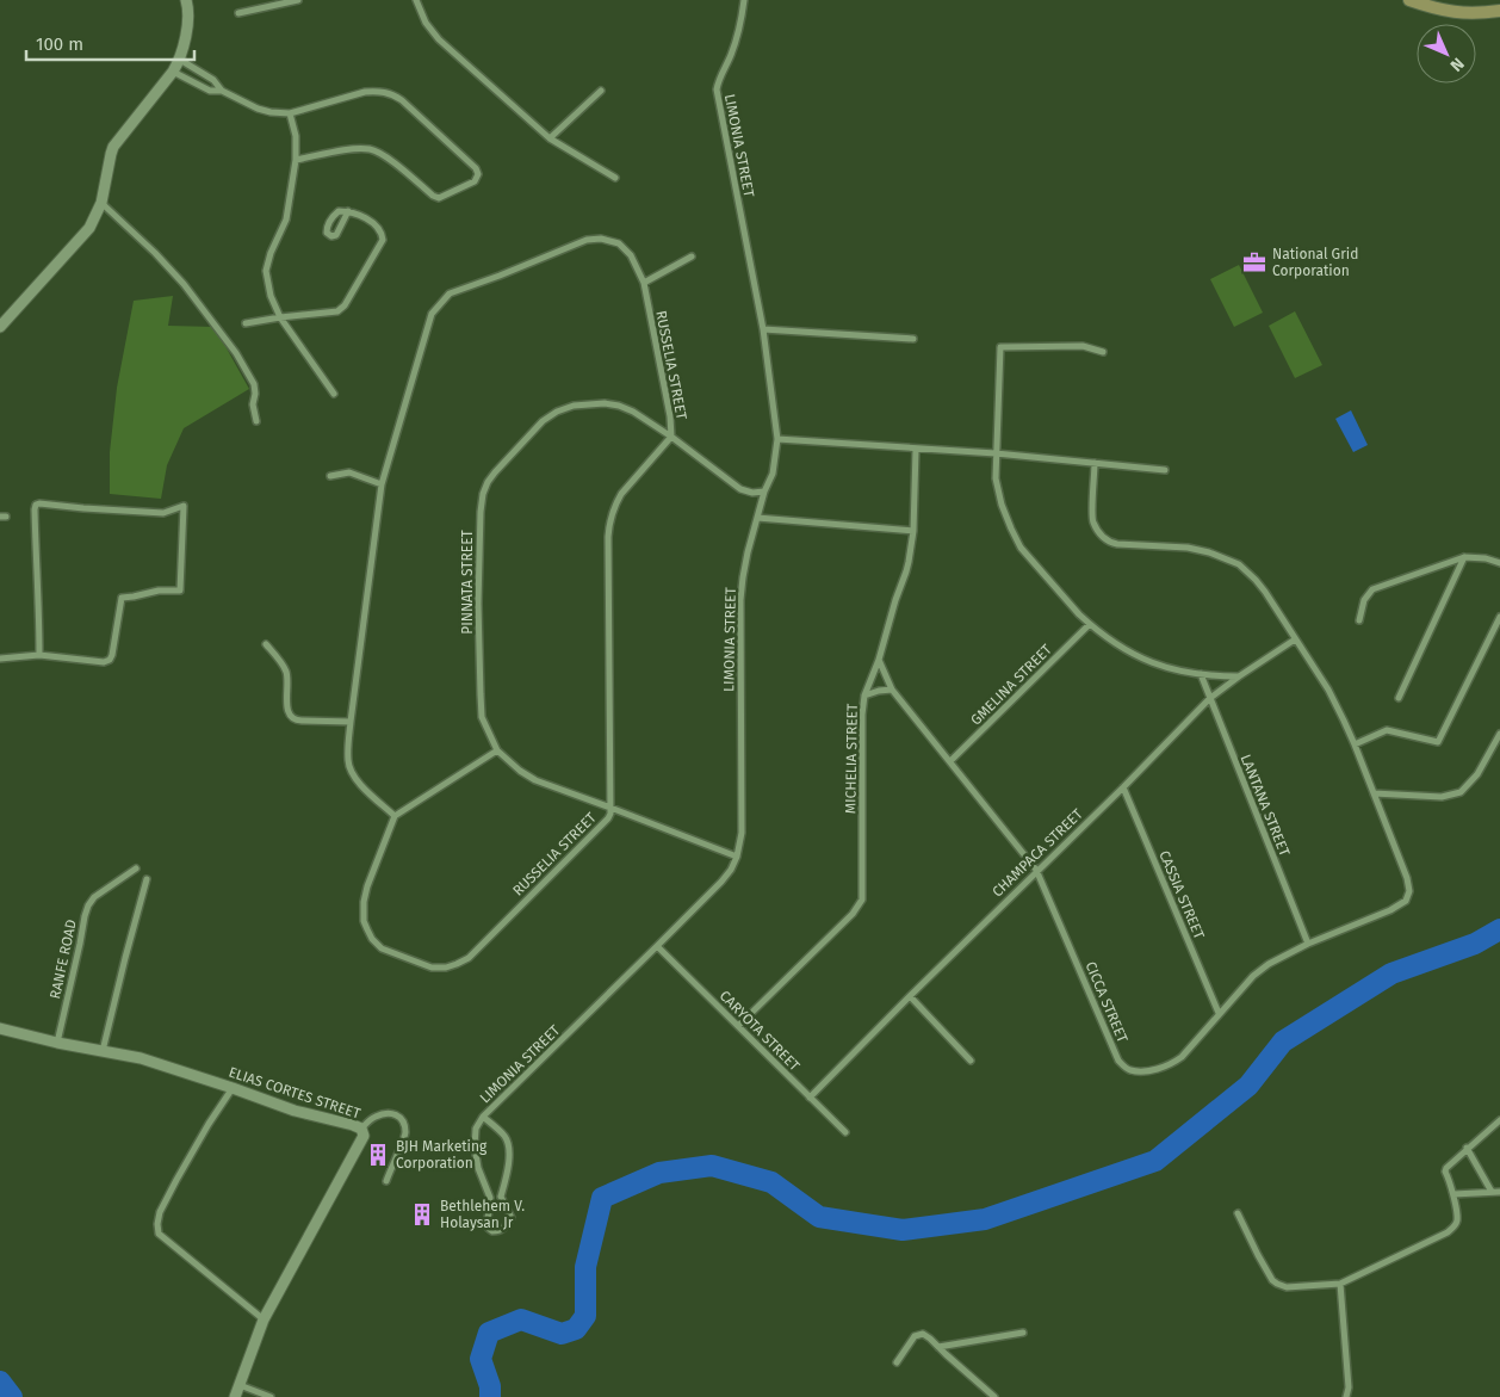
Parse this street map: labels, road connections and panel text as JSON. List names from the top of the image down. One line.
{"streets":{"street":["LIMONIA STREET","RUSSELIA STREET","PINNATA STREET","GMELINA STREET","MICHELIA STREET","LANTANA STREET","CHAMPACA STREET","CASSIA STREET","RANFE ROAD","CICCA STREET","CARYOTA STREET","ELIAS CORTES STREET"]},"crossings":[["LIMONIA STREET","PINNATA STREET"],["LIMONIA STREET","CARYOTA STREET"],["RUSSELIA STREET","PINNATA STREET"],["GMELINA STREET","CICCA STREET"],["MICHELIA STREET","CICCA STREET"],["MICHELIA STREET","CARYOTA STREET"],["LANTANA STREET","CHAMPACA STREET"],["LANTANA STREET","CICCA STREET"],["CHAMPACA STREET","CASSIA STREET"],["CHAMPACA STREET","CICCA STREET"],["CHAMPACA STREET","CARYOTA STREET"],["CASSIA STREET","CICCA STREET"],["RANFE ROAD","ELIAS CORTES STREET"]],"places":{"office":["National Grid Corporation"],"building":["BJH Marketing Corporation","Bethlehem V. Holaysan Jr"]},"scale_bar":"100 m","north":"bottom right"}
